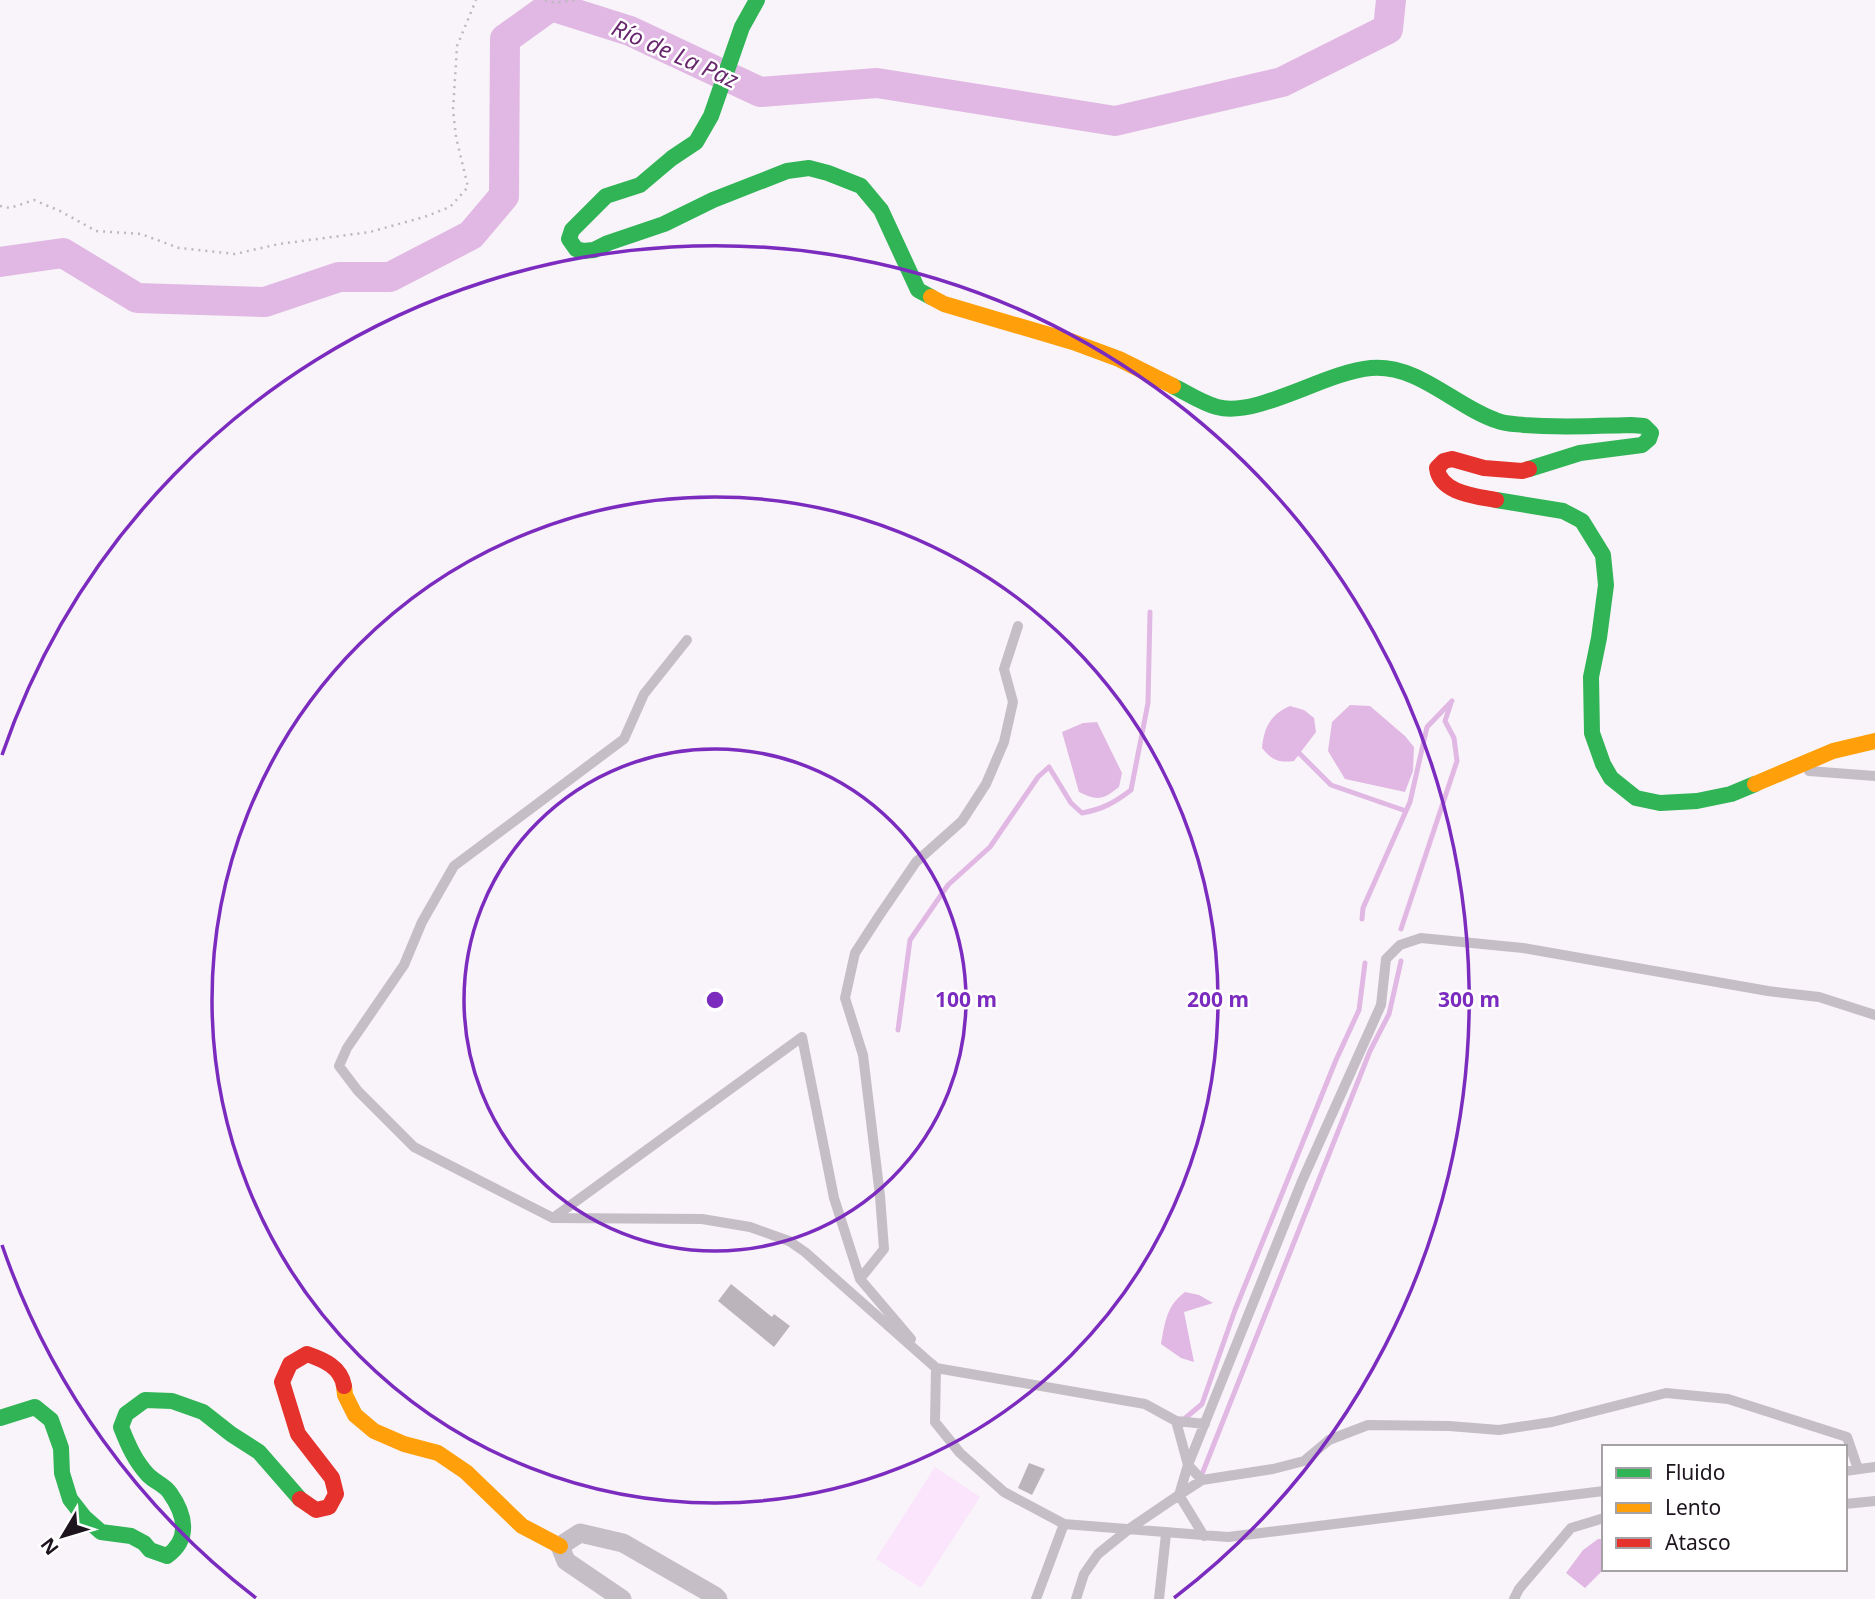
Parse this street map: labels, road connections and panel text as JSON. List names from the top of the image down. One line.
{"water":["Río de La Paz"],"legend":["Fluido","Lento","Atasco"],"north":"bottom left","rings":["100 m","200 m","300 m"]}
